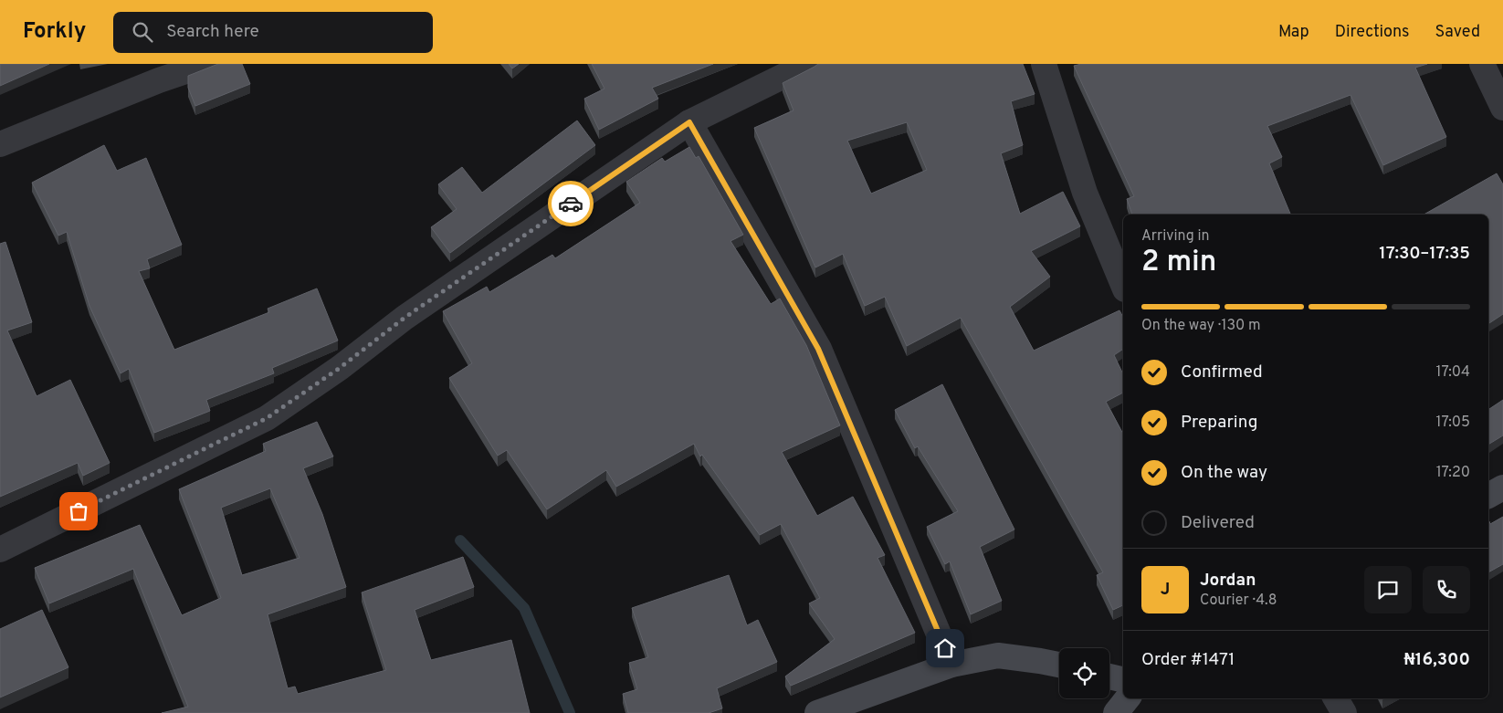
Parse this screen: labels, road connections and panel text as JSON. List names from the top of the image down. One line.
{"page":{"header":"Forkly","search":"Search here","nav":["Map","Directions","Saved"],"heading":["2 min","Arriving in","17:30–17:35"],"panel":["Jordan","Courier · 4.8","Order #1471","₦16,300"],"bar":"On the way · 130 m","list":[["Confirmed","17:04"],["Preparing","17:05"],["On the way","17:20"],"Delivered"],"round":"J"}}
